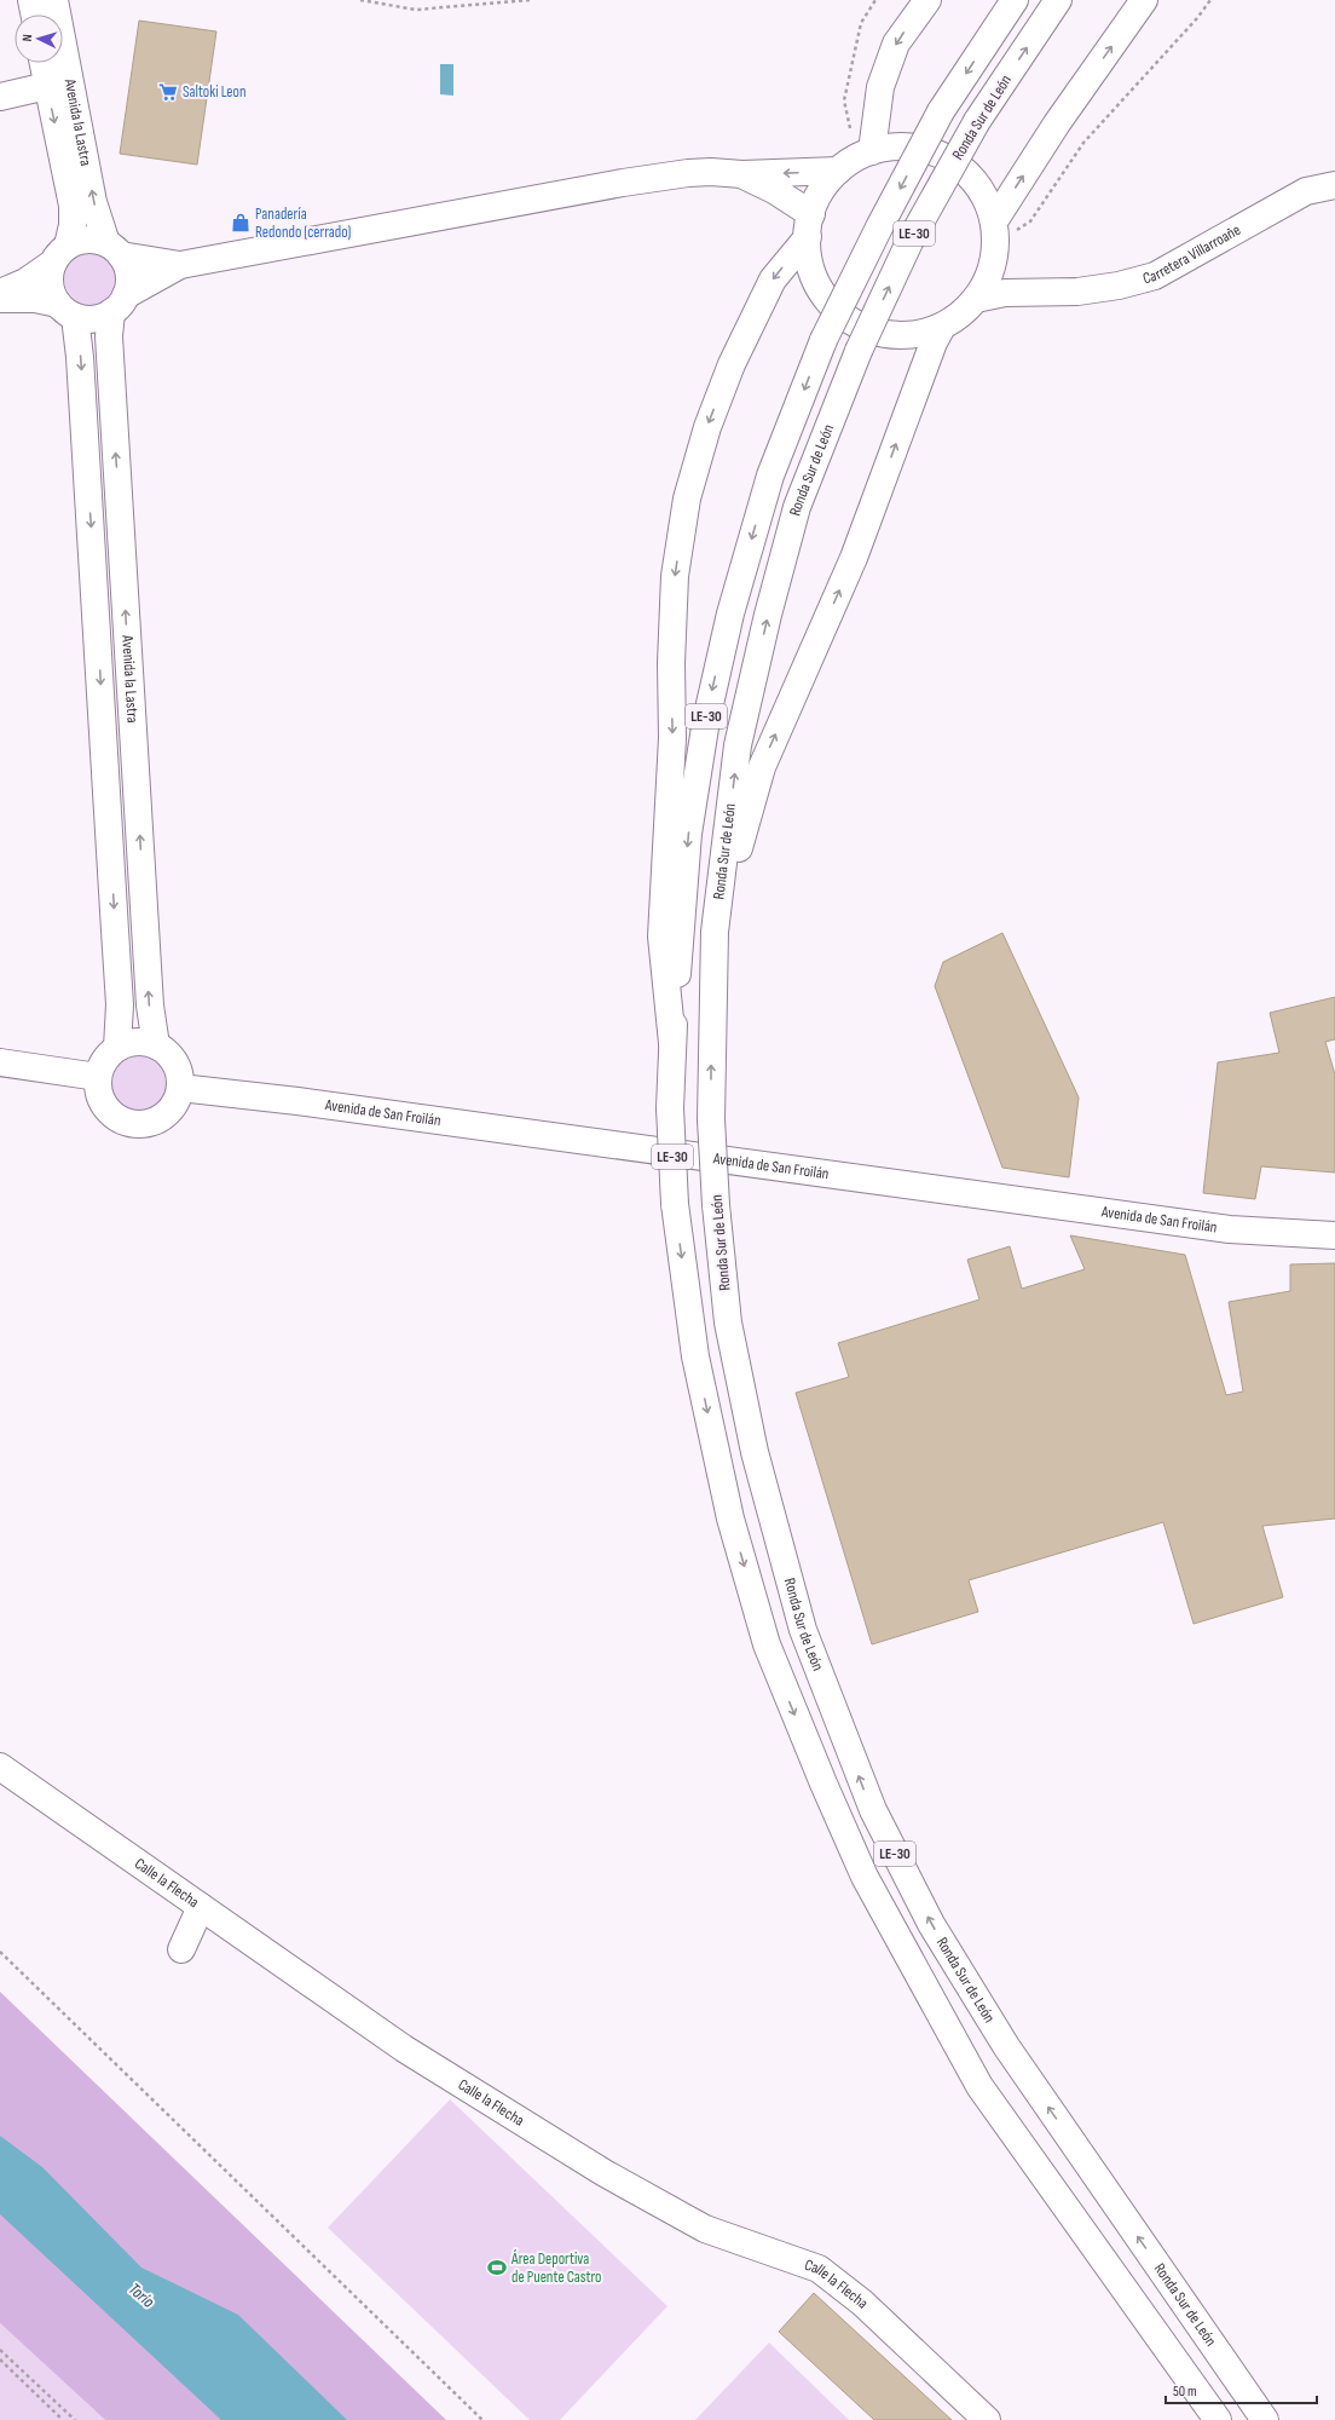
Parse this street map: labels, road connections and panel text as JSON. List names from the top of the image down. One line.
{"streets":{"main road":["Ronda Sur de León","Avenida la Lastra","LE-30","Carretera Villarroañe","Avenida de San Froilán","Calle la Flecha"]},"crossings":[["Avenida la Lastra","Avenida de San Froilán"]],"water":["Torío"],"places":{"supermarket":["Saltoki Leon"],"shop":["Panadería Redondo (cerrado)"],"sports":["Área Deportiva de Puente Castro"]},"scale_bar":"50 m","north":"left"}
